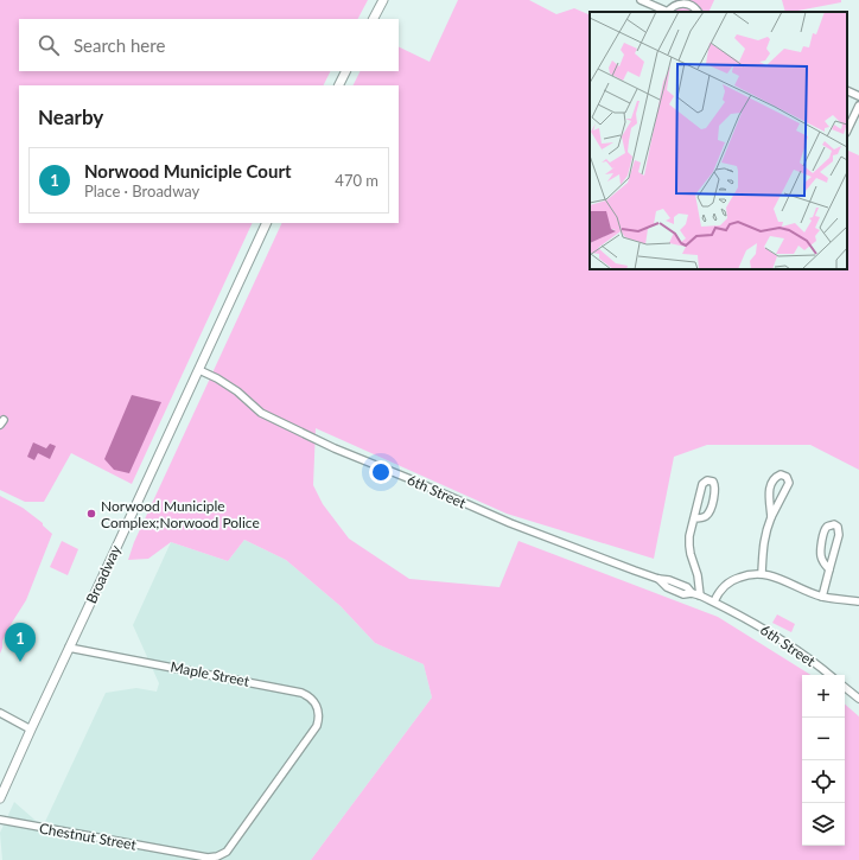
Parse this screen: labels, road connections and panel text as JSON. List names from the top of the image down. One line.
{"streets":{"street":["6th Street","Broadway","Maple Street","Chestnut Street"]},"crossings":[["6th Street","Broadway"],["Broadway","Maple Street"],["Maple Street","Chestnut Street"]],"places":["Norwood Municiple Complex;Norwood Police"],"page":{"search":"Search here","heading":"Nearby","list":[{"mark":"1","name":"Norwood Municiple Court","note":"Place · Broadway","value":"470 m"}],"pins":"1","map_buttons":["+","−"]}}
